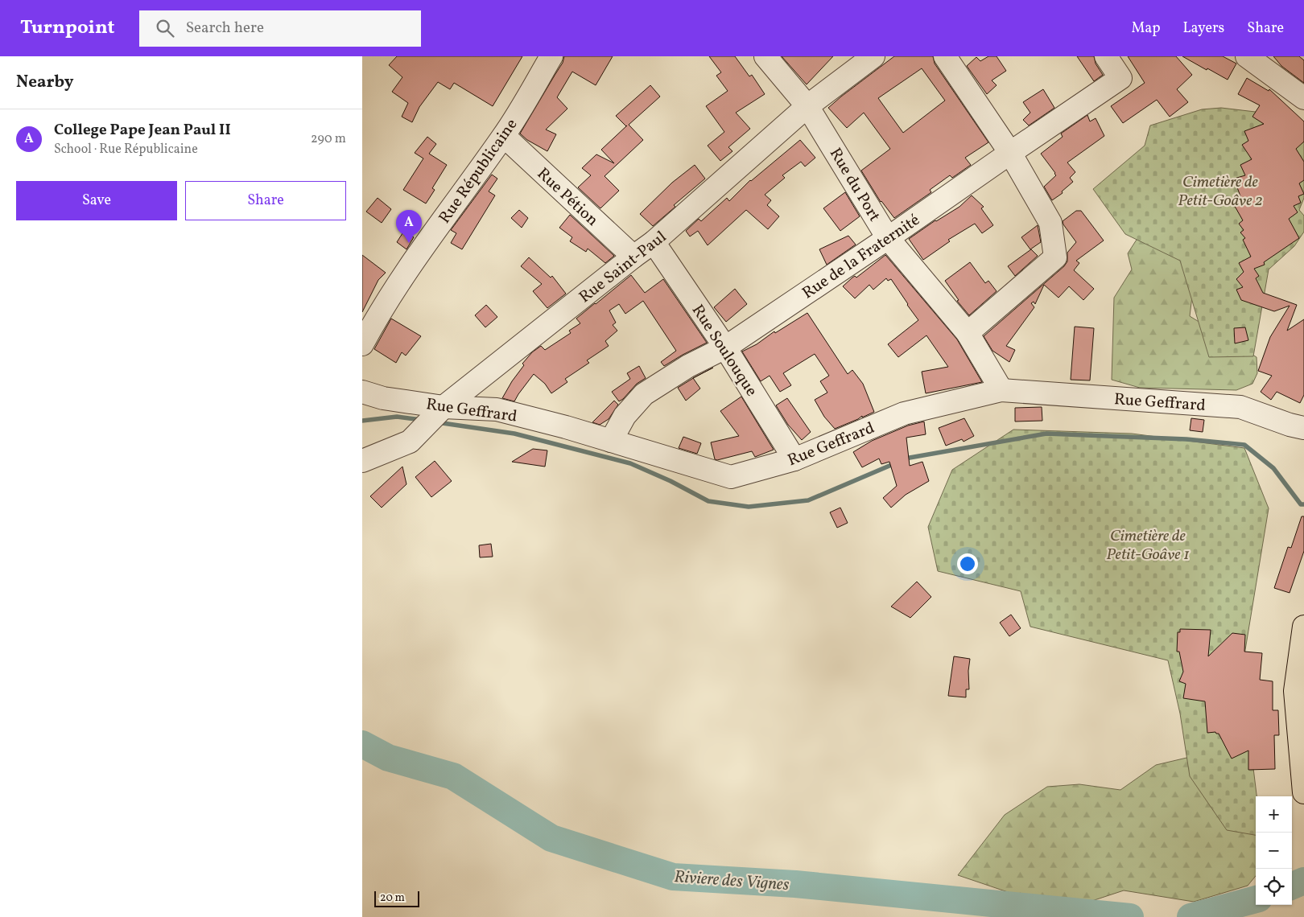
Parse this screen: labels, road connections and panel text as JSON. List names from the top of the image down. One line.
{"streets":{"street":["Rue Républicaine","Rue du Port","Rue Pétion","Rue de la Fraternité","Rue Saint-Paul","Rue Soulouque","Rue Geffrard"]},"crossings":[["Rue Républicaine","Rue Pétion"],["Rue du Port","Rue de la Fraternité"],["Rue du Port","Rue Saint-Paul"],["Rue du Port","Rue Geffrard"],["Rue Pétion","Rue Saint-Paul"],["Rue de la Fraternité","Rue Soulouque"],["Rue de la Fraternité","Rue Geffrard"],["Rue Saint-Paul","Rue Soulouque"],["Rue Saint-Paul","Rue Geffrard"],["Rue Soulouque","Rue Geffrard"]],"water":["Riviere des Vignes"],"parks":["Cimetière de Petit-Goâve 2","Cimetière de Petit-Goâve 1"],"scale_bar":"20 m","page":{"header":"Turnpoint","search":"Search here","nav":["Map","Layers","Share"],"heading":"Nearby","list":[{"mark":"A","name":"College Pape Jean Paul II","note":"School · Rue Républicaine","value":"290 m"}],"buttons":["Save","Share"],"pins":"A","map_buttons":["+","−"],"scale":"20 m"}}
